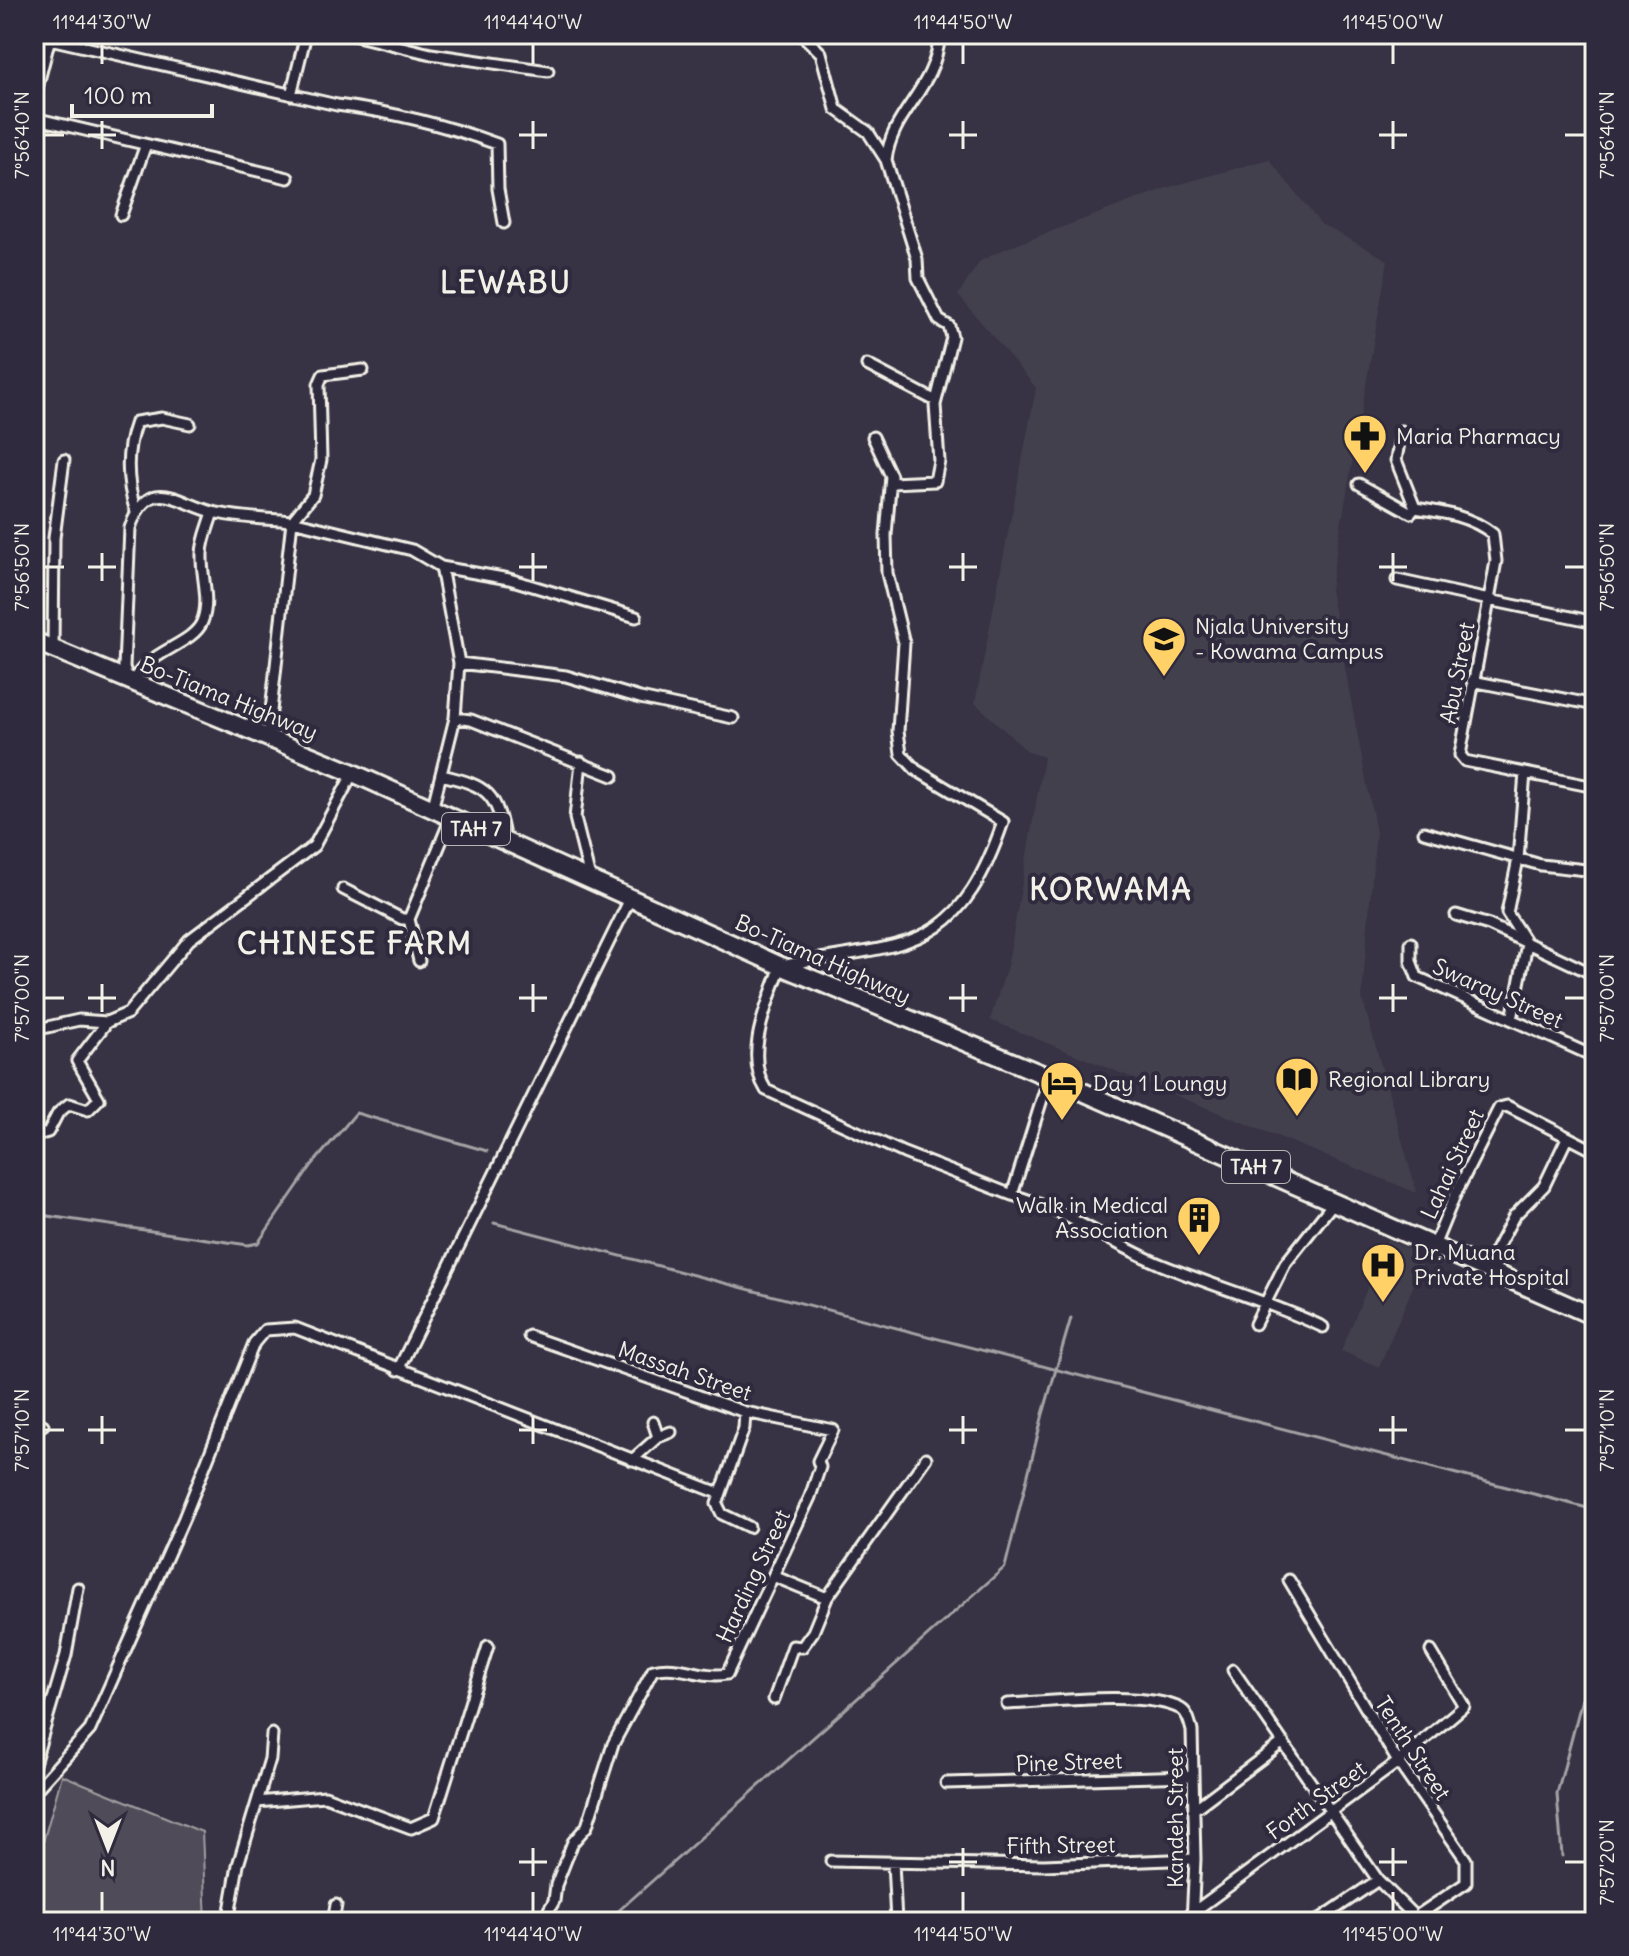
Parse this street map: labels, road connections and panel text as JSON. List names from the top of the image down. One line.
{"streets":{"highway":["Bo-Tiama Highway","TAH 7"],"street":["Abu Street","Swaray Street","Lahai Street","Massah Street","Harding Street","Tenth Street","Pine Street","Forth Street","Kandeh Street","Fifth Street"]},"crossings":[["Bo-Tiama Highway","Lahai Street"],["Massah Street","Harding Street"],["Tenth Street","Forth Street"],["Pine Street","Kandeh Street"],["Forth Street","Kandeh Street"],["Kandeh Street","Fifth Street"]],"districts":["LEWABU","KORWAMA","CHINESE FARM"],"places":{"pharmacy":["Maria Pharmacy"],"school or university":["Njala University - Kowama Campus"],"library":["Regional Library"],"hotel":["Day 1 Loungy"],"building":["Walk in Medical Association"],"hospital":["Dr. Muana Private Hospital"]},"scale_bar":"100 m","north":"bottom","coordinates":["11°44'30\"W","11°44'40\"W","11°44'50\"W","11°45'00\"W","7°56'40\"N","7°56'50\"N","7°57'00\"N","7°57'10\"N","7°57'20\"N"]}
